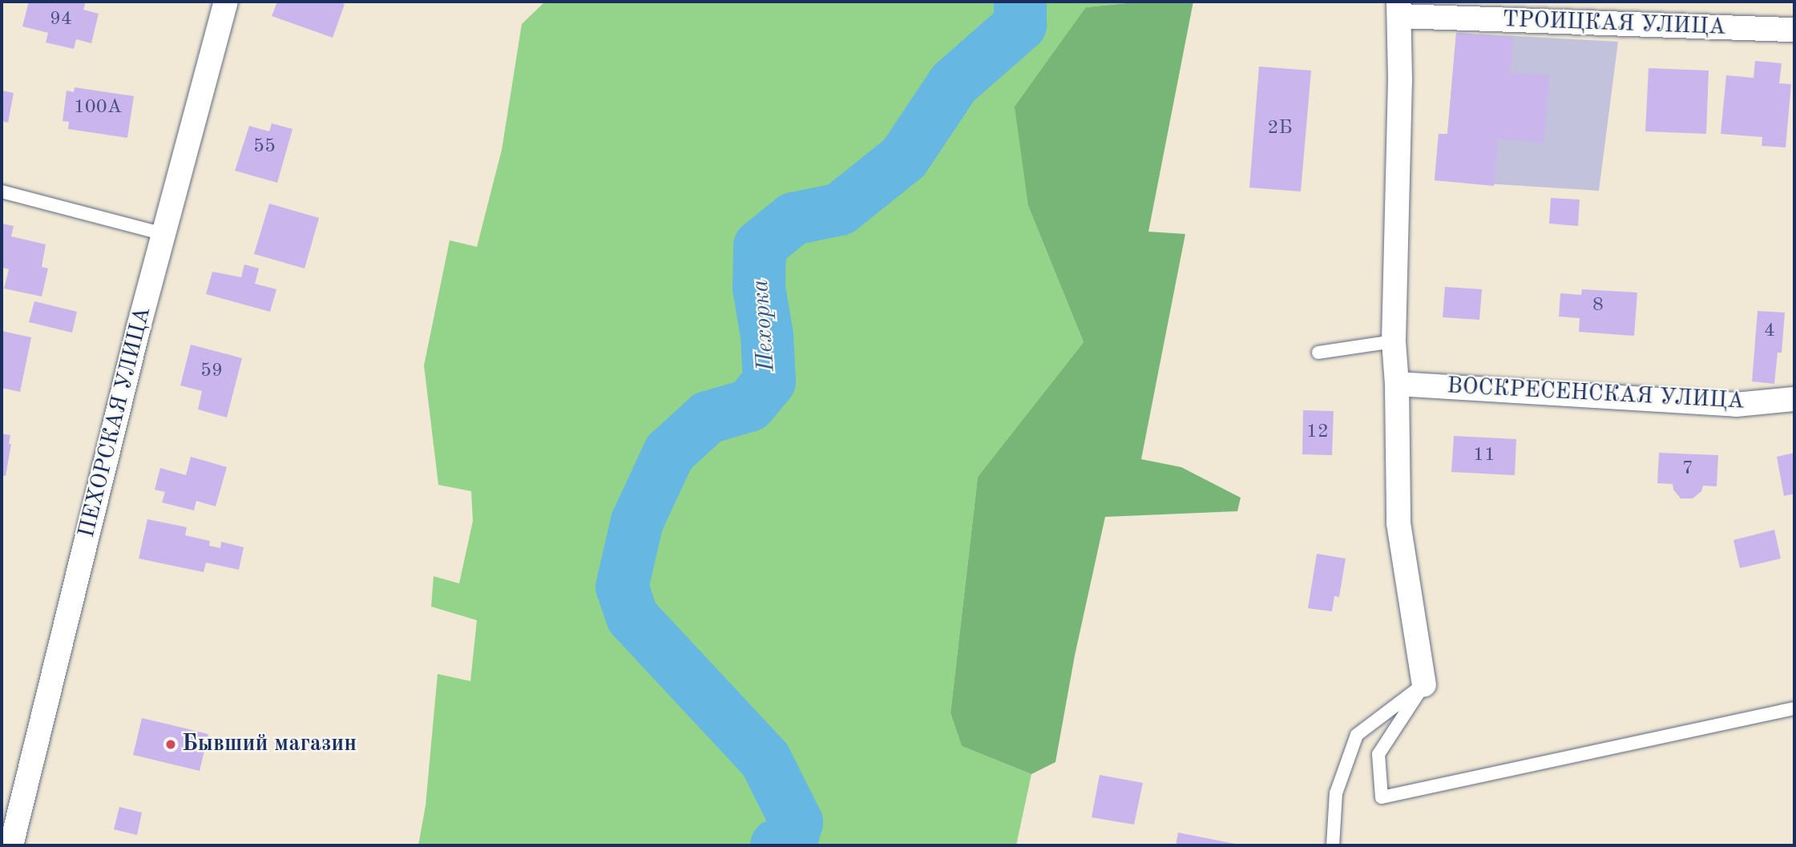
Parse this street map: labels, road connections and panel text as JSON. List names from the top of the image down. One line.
{"streets":{"street":["ТРОИЦКАЯ УЛИЦА","ВОСКРЕСЕНСКАЯ УЛИЦА","ПЕХОРСКАЯ УЛИЦА"]},"water":["Пехорка"],"places":["Бывший магазин"],"house_numbers":["94","100А","2Б","55","8","4","59","12","11","7"]}
